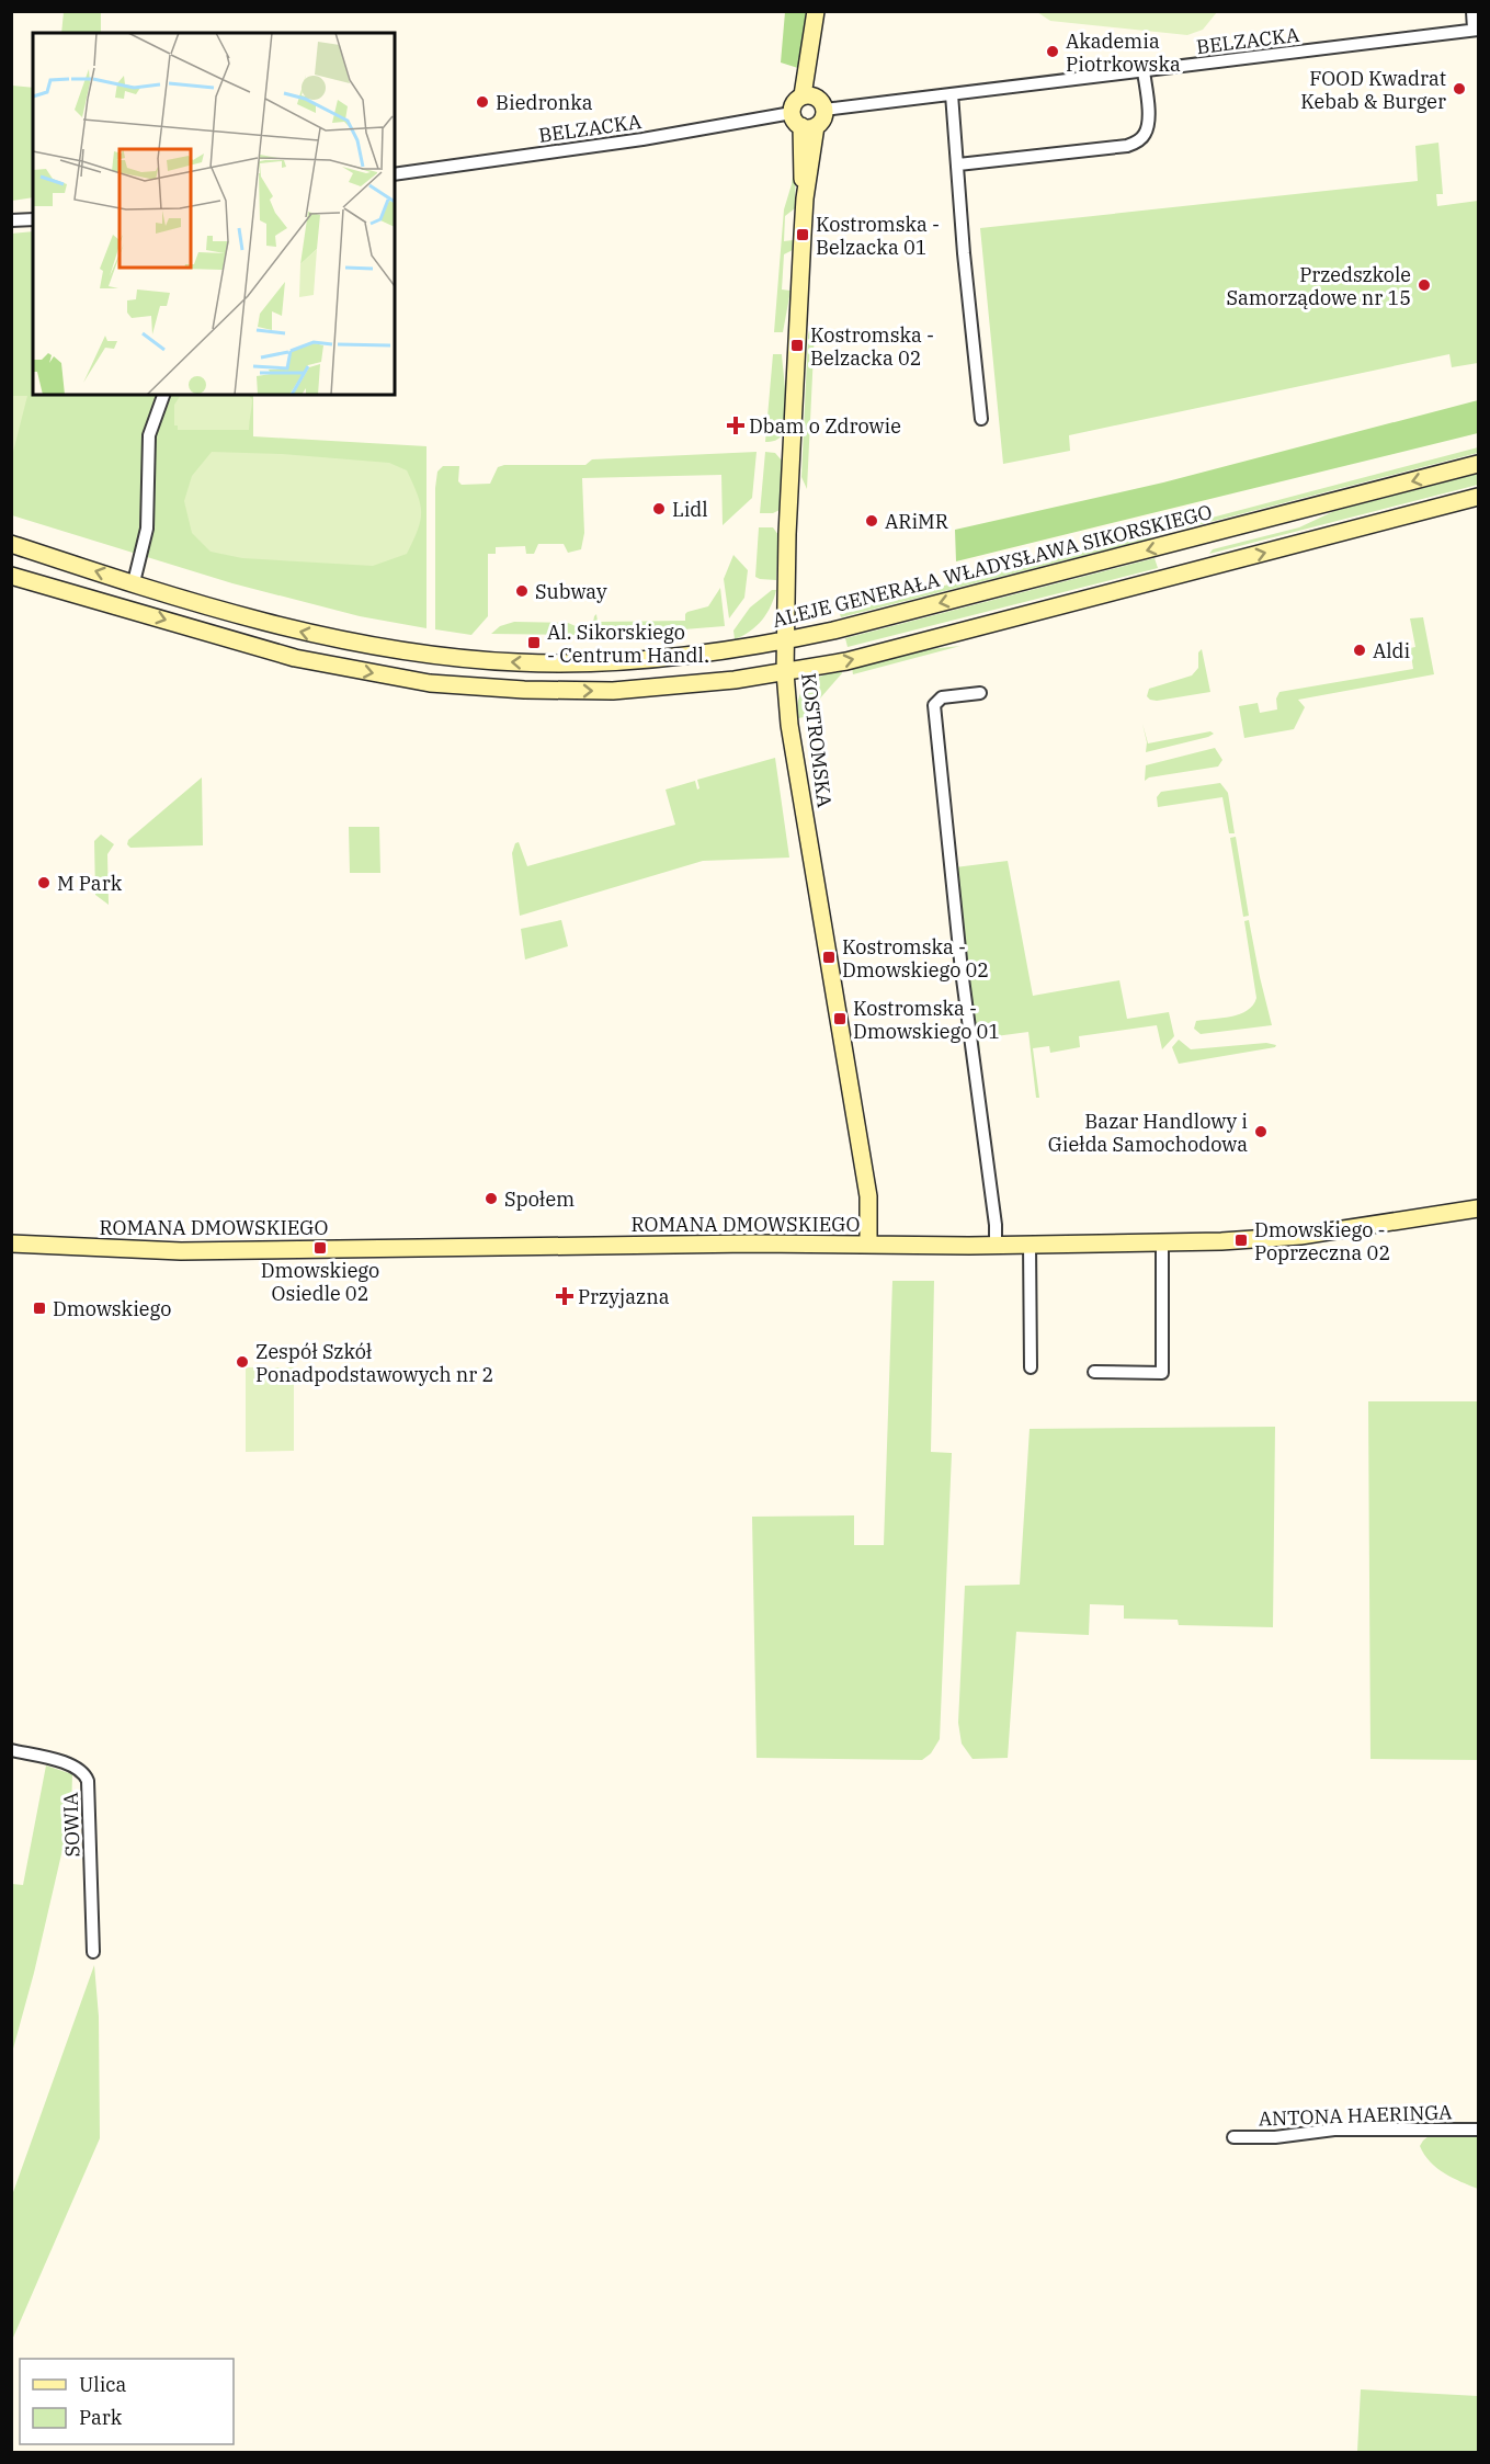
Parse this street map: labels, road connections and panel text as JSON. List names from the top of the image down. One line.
{"streets":{"main road":["ALEJE GENERAŁA WŁADYSŁAWA SIKORSKIEGO","KOSTROMSKA","ROMANA DMOWSKIEGO"],"street":["BELZACKA","SOWIA","ANTONA HAERINGA"]},"crossings":[["BELZACKA","KOSTROMSKA"],["ALEJE GENERAŁA WŁADYSŁAWA SIKORSKIEGO","KOSTROMSKA"],["KOSTROMSKA","ROMANA DMOWSKIEGO"]],"places":{"other":["Akademia Piotrkowska","FOOD Kwadrat Kebab & Burger","Biedronka","Przedszkole Samorządowe nr 15","Lidl","ARiMR","Subway","Aldi","M Park","Bazar Handlowy i Giełda Samochodowa","Społem","Zespół Szkół Ponadpodstawowych nr 2"],"transit":["Kostromska - Belzacka 01","Kostromska - Belzacka 02","Al. Sikorskiego - Centrum Handl.","Kostromska - Dmowskiego 02","Kostromska - Dmowskiego 01","Dmowskiego - Poprzeczna 02","Dmowskiego Osiedle 02","Dmowskiego"],"health":["Dbam o Zdrowie","Przyjazna"]},"legend":["Ulica","Park"]}
